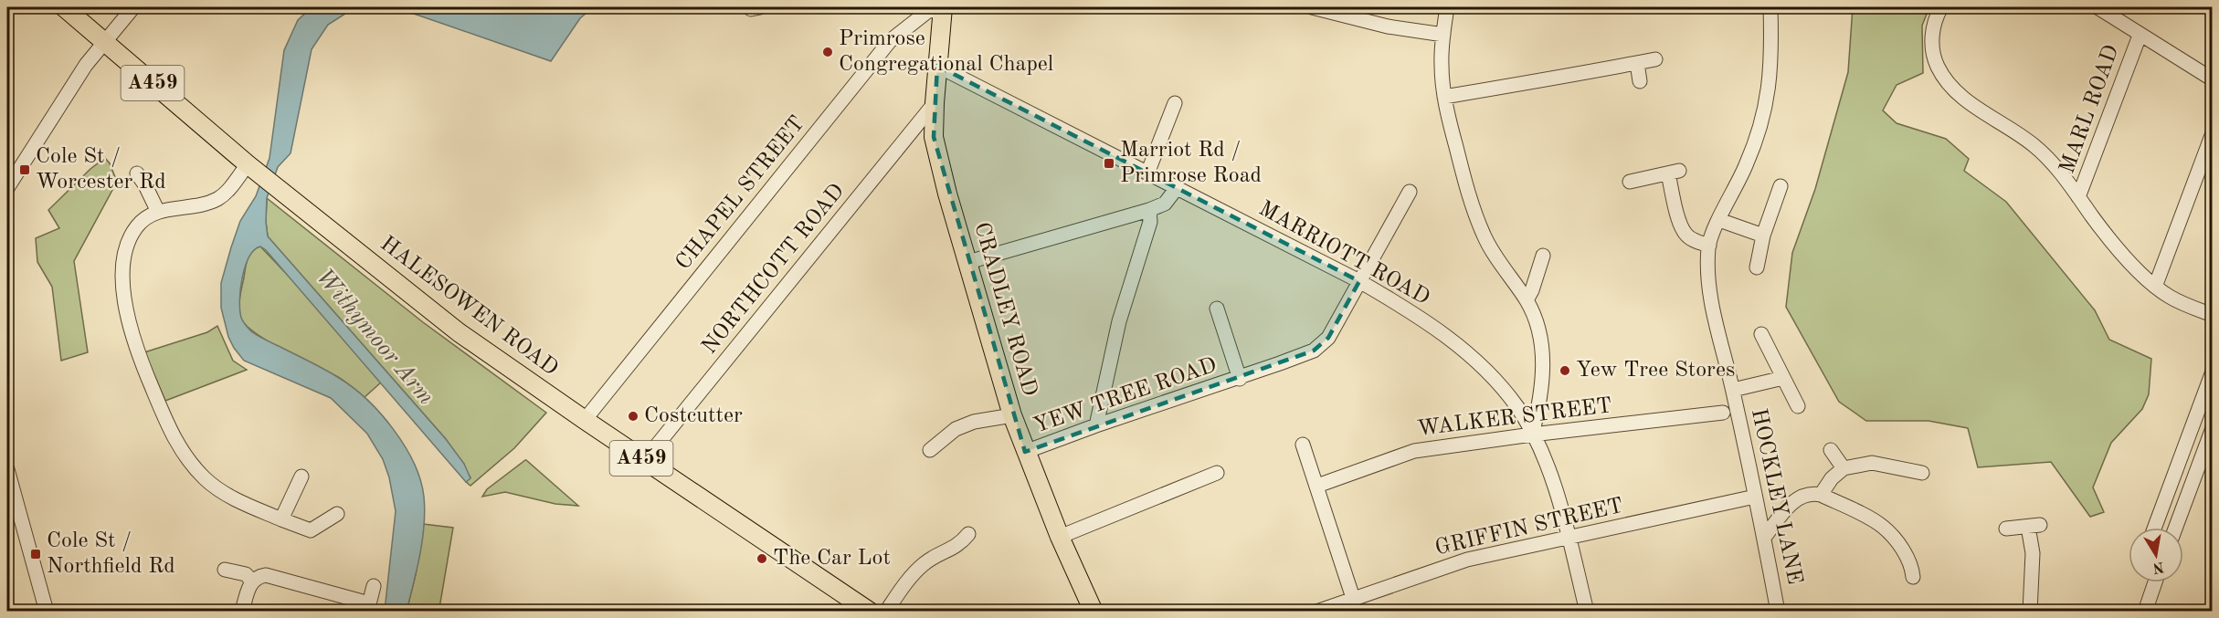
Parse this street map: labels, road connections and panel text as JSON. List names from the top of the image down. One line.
{"streets":{"main road":["A459","HALESOWEN ROAD","CRADLEY ROAD"],"street":["MARL ROAD","CHAPEL STREET","MARRIOTT ROAD","NORTHCOTT ROAD","YEW TREE ROAD","WALKER STREET","HOCKLEY LANE","GRIFFIN STREET"]},"crossings":[["CHAPEL STREET","HALESOWEN ROAD"],["CHAPEL STREET","CRADLEY ROAD"],["MARRIOTT ROAD","CRADLEY ROAD"],["MARRIOTT ROAD","YEW TREE ROAD"],["MARRIOTT ROAD","WALKER STREET"],["MARRIOTT ROAD","GRIFFIN STREET"],["NORTHCOTT ROAD","HALESOWEN ROAD"],["NORTHCOTT ROAD","CRADLEY ROAD"],["CRADLEY ROAD","YEW TREE ROAD"],["HOCKLEY LANE","GRIFFIN STREET"]],"water":["Withymoor Arm"],"places":{"other":["Primrose Congregational Chapel","Yew Tree Stores","Costcutter","The Car Lot"],"transit":["Marriot Rd / Primrose Road","Cole St / Worcester Rd","Cole St / Northfield Rd"]},"north":"bottom"}
